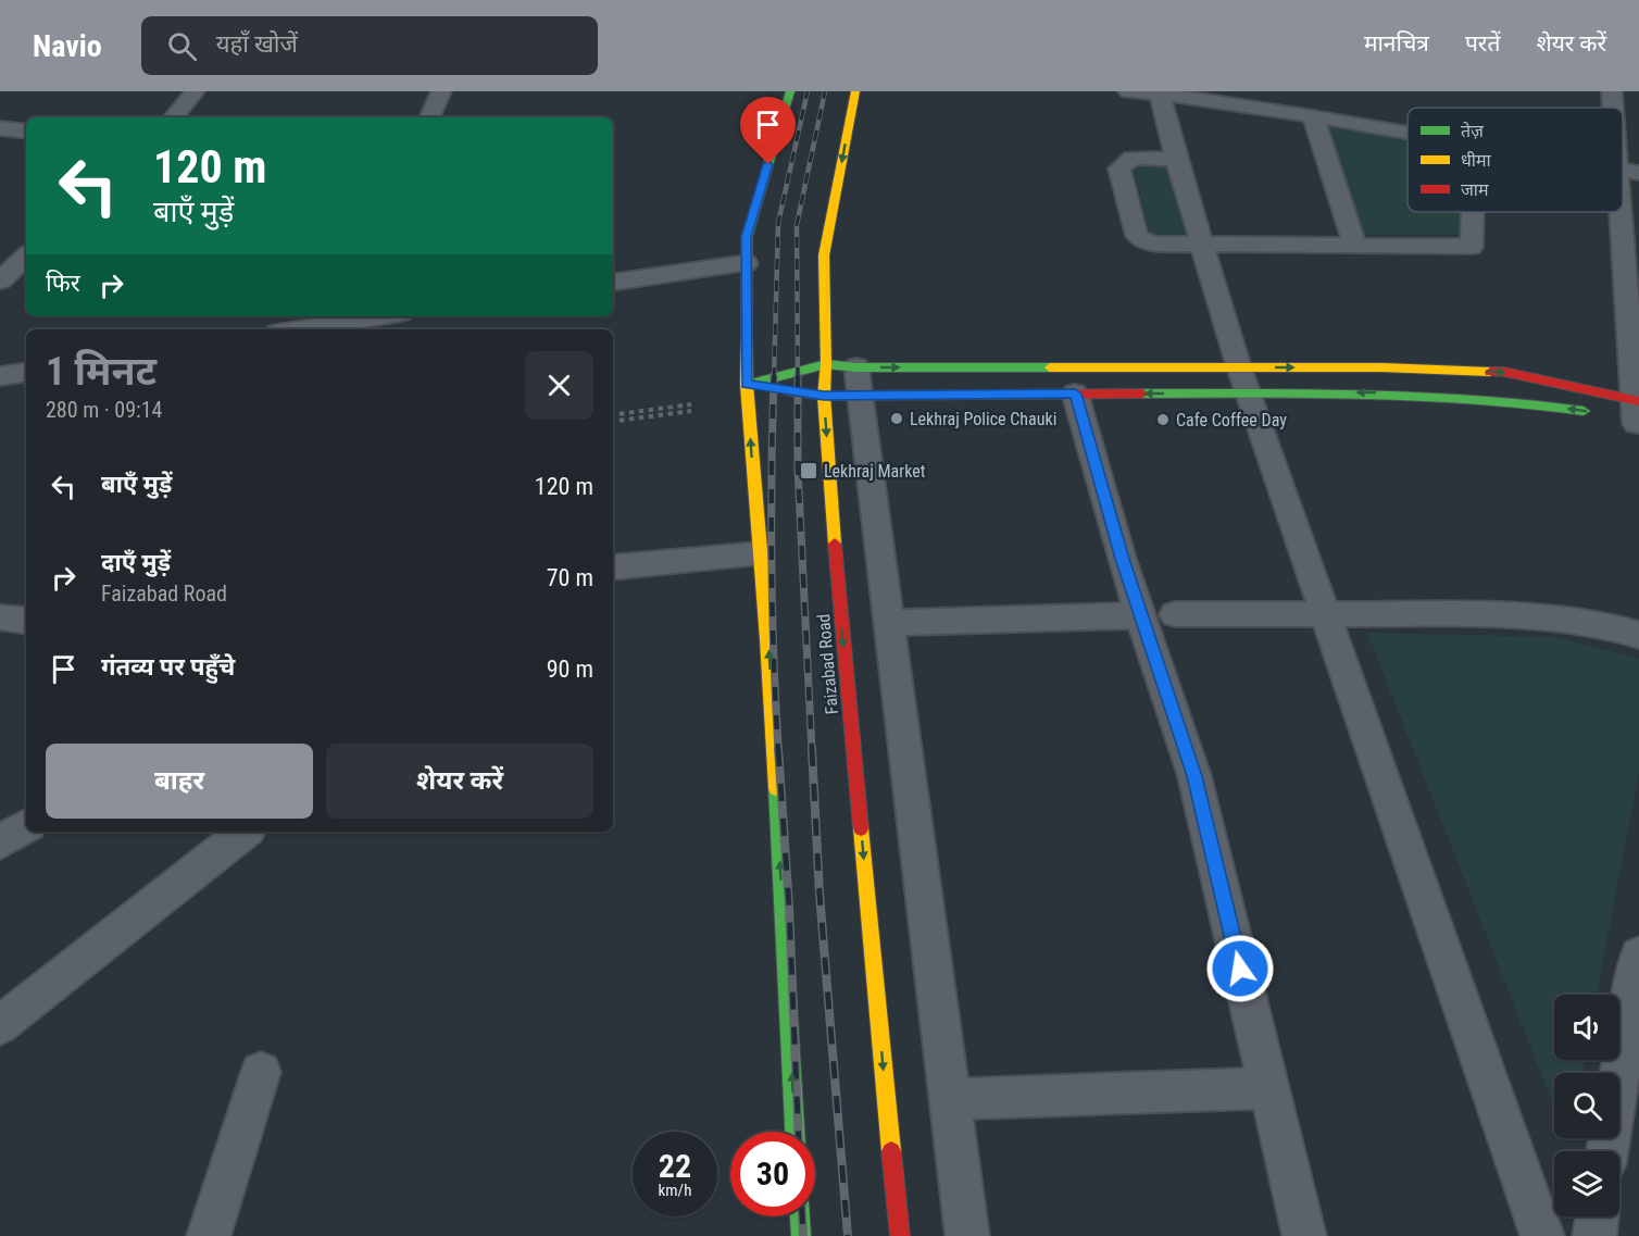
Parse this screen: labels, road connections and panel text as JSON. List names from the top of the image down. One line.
{"streets":{"main road":["Faizabad Road"]},"places":{"other":["Lekhraj Police Chauki","Cafe Coffee Day"],"transit":["Lekhraj Market"]},"legend":["तेज़","धीमा","जाम"],"page":{"header":"Navio","search":"यहाँ खोजें","nav":["मानचित्र","परतें","शेयर करें"],"turn":["120 m","बाएँ मुड़ें"],"then":"फिर","heading":["1 मिनट","280 m · 09:14"],"list":[{"name":"बाएँ मुड़ें","value":"120 m"},{"name":"दाएँ मुड़ें","note":"Faizabad Road","value":"70 m"},{"name":"गंतव्य पर पहुँचे","value":"90 m"}],"buttons":["बाहर","शेयर करें"],"speed":"22 km/h","limit":"30"}}
